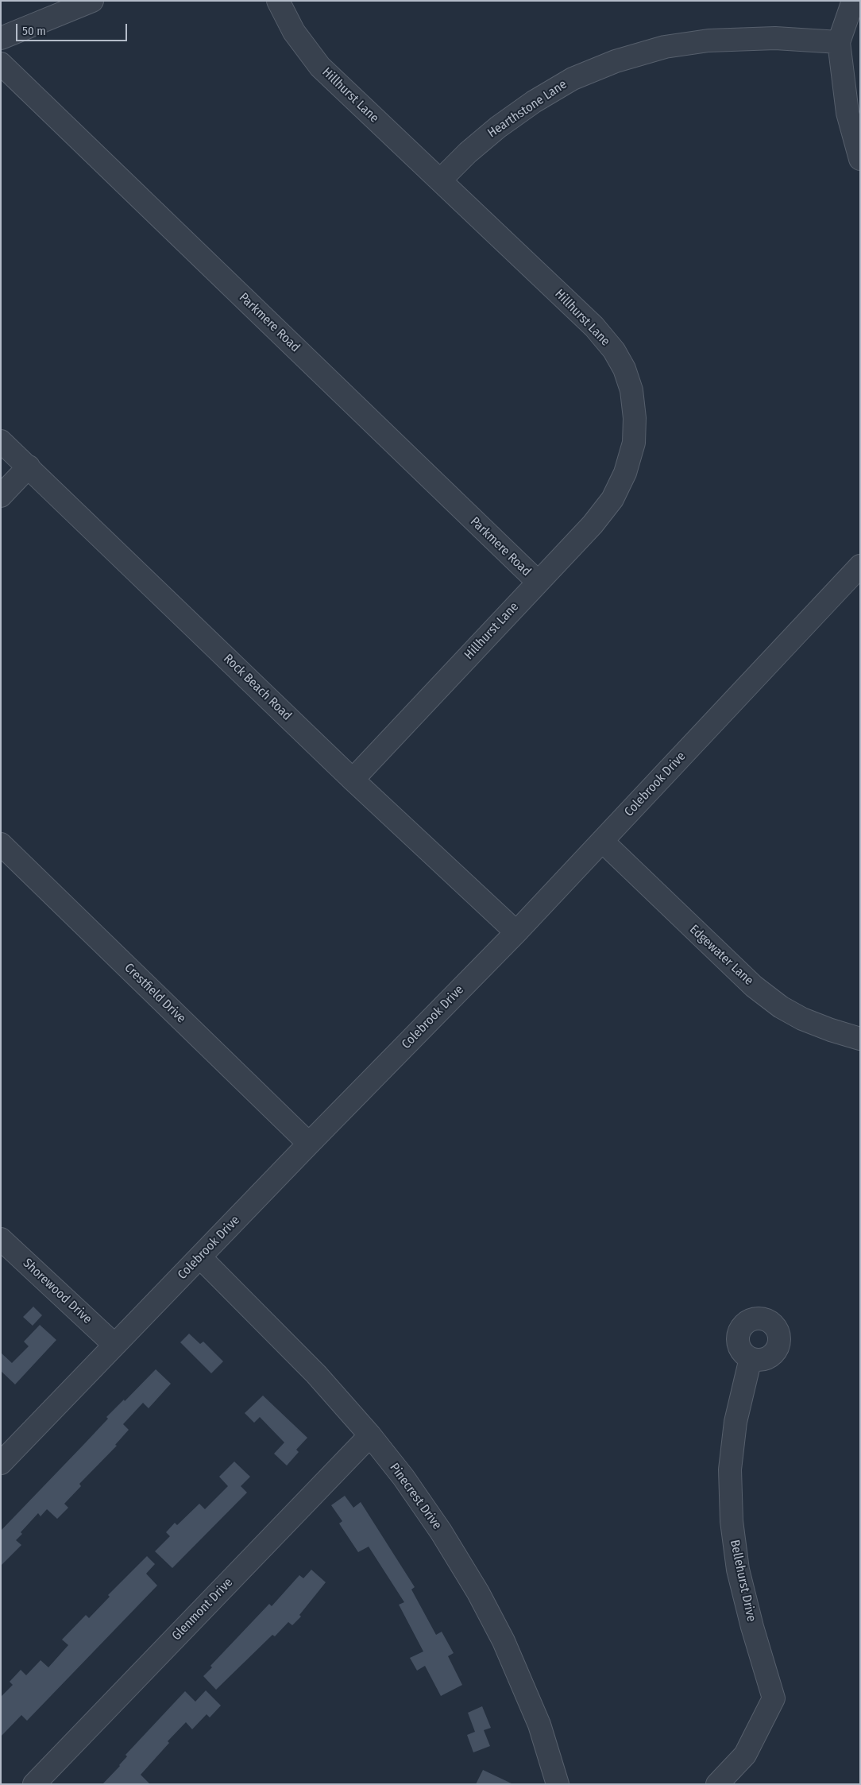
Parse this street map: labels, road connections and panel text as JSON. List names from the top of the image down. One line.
{"streets":{"street":["Hillhurst Lane","Hearthstone Lane","Parkmere Road","Rock Beach Road","Colebrook Drive","Edgewater Lane","Crestfield Drive","Shorewood Drive","Pinecrest Drive","Bellehurst Drive","Glenmont Drive"]},"crossings":[["Hillhurst Lane","Hearthstone Lane"],["Hillhurst Lane","Parkmere Road"],["Hillhurst Lane","Rock Beach Road"],["Rock Beach Road","Colebrook Drive"],["Colebrook Drive","Edgewater Lane"],["Colebrook Drive","Crestfield Drive"],["Colebrook Drive","Shorewood Drive"],["Colebrook Drive","Pinecrest Drive"],["Pinecrest Drive","Glenmont Drive"]],"scale_bar":"50 m"}
